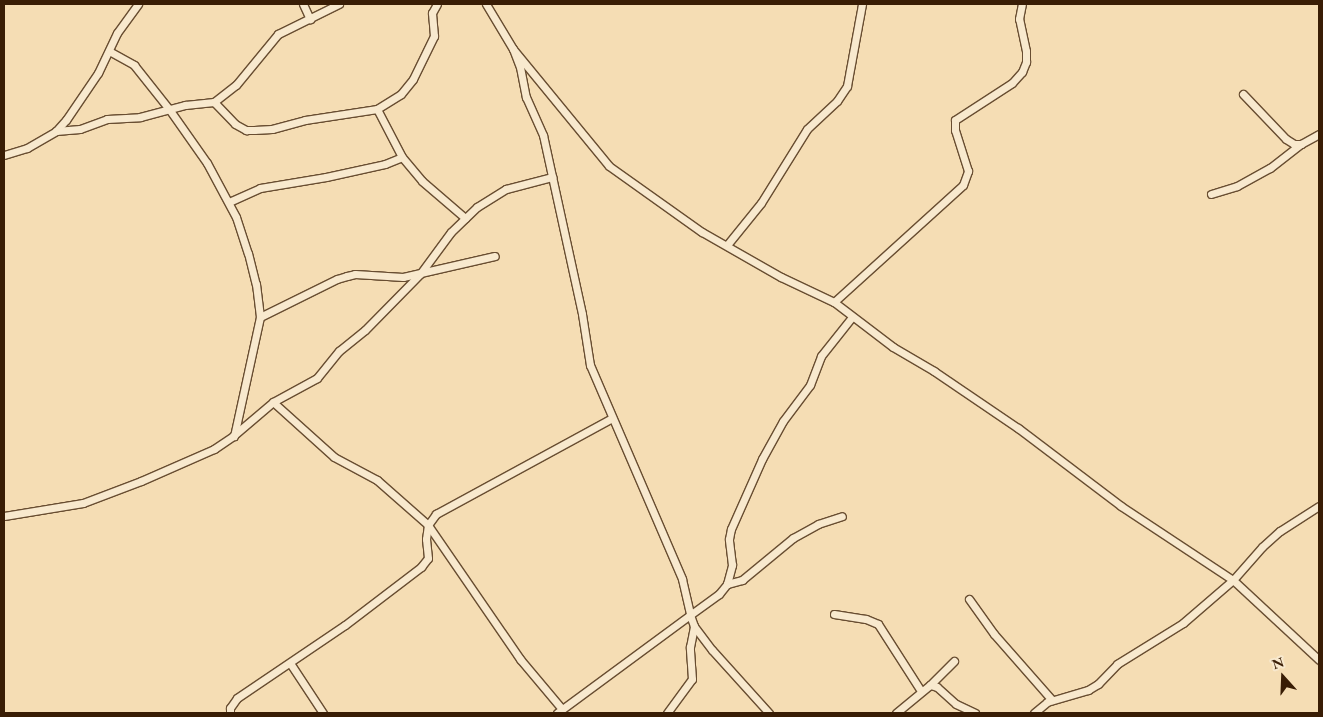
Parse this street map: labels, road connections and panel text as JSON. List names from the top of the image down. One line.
{"north":"top"}
